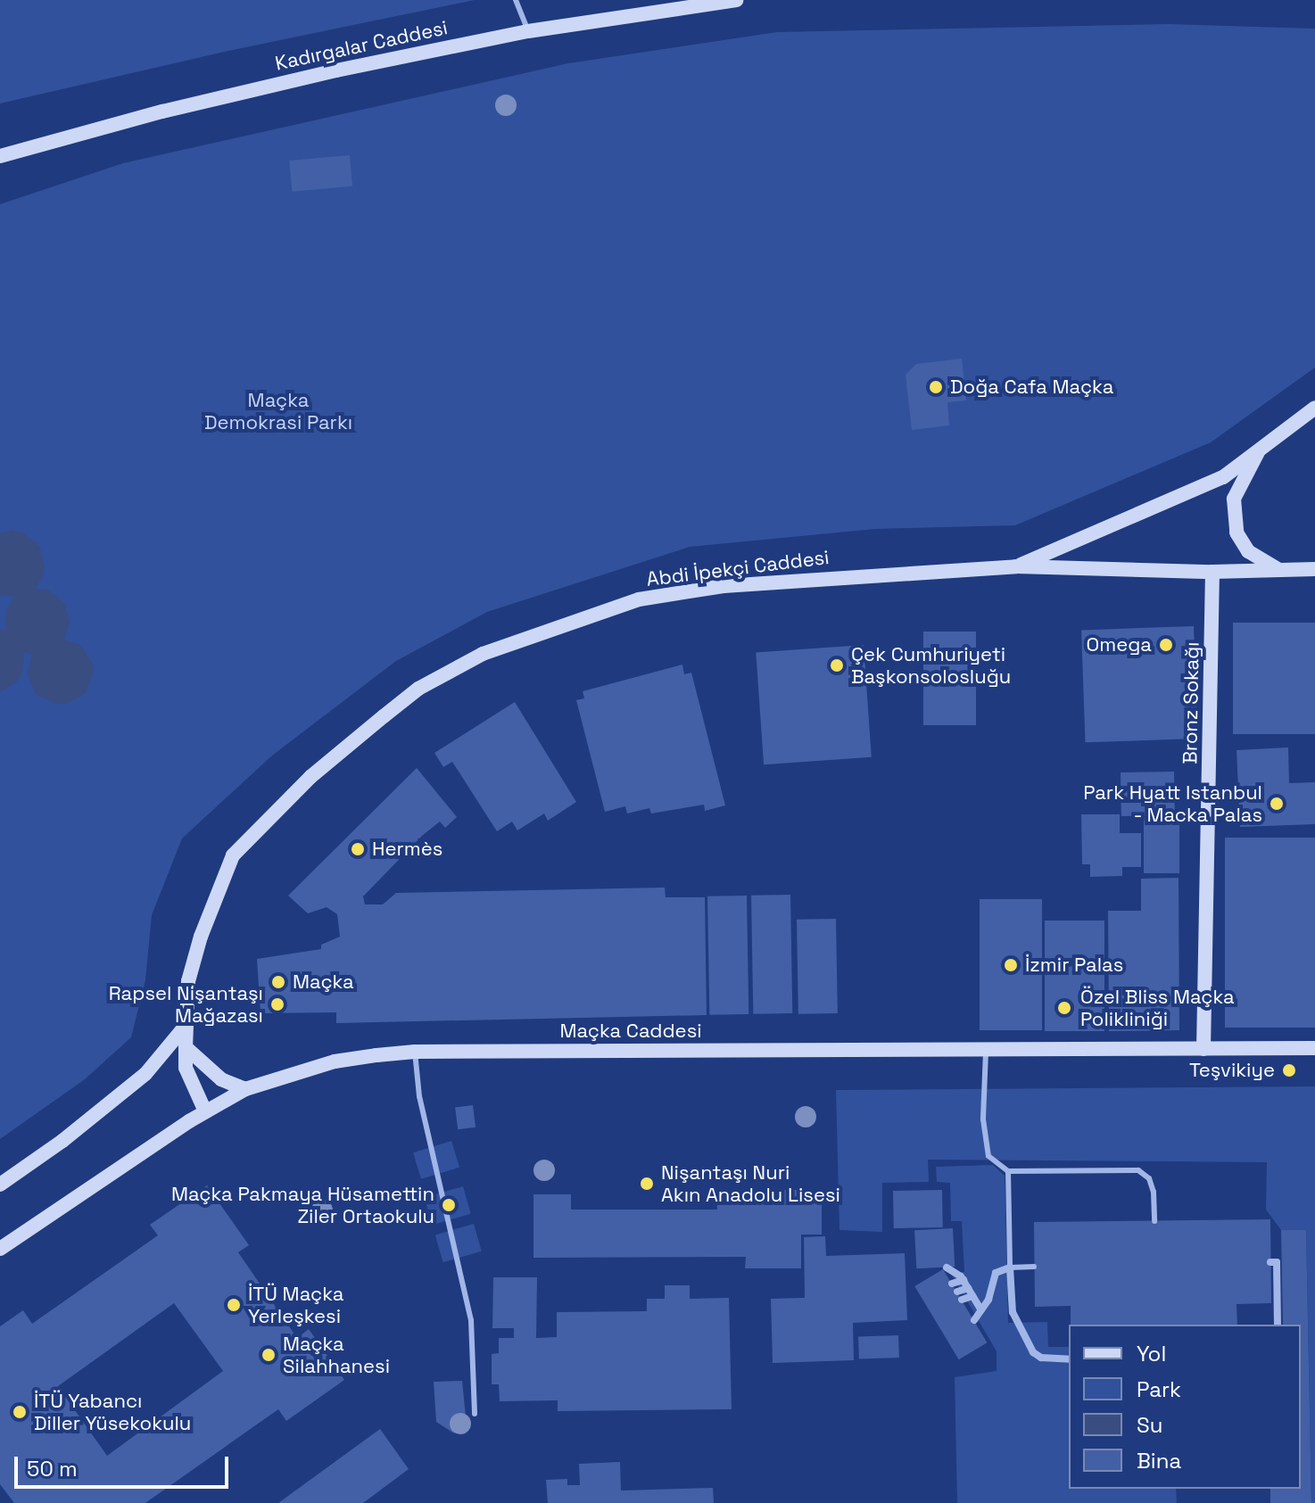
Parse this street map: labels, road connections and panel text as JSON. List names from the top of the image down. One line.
{"streets":{"street":["Kadırgalar Caddesi","Abdi İpekçi Caddesi","Bronz Sokağı","Maçka Caddesi"]},"crossings":[["Abdi İpekçi Caddesi","Bronz Sokağı"],["Abdi İpekçi Caddesi","Maçka Caddesi"],["Bronz Sokağı","Maçka Caddesi"]],"parks":["Maçka Demokrasi Parkı"],"places":["Doğa Cafa Maçka","Omega","Çek Cumhuriyeti Başkonsolosluğu","Park Hyatt Istanbul - Macka Palas","Hermès","İzmir Palas","Maçka","Rapsel Nişantaşı Mağazası","Özel Bliss Maçka Polikliniği","Teşvikiye","Nişantaşı Nuri Akın Anadolu Lisesi","Maçka Pakmaya Hüsamettin Ziler Ortaokulu","İTÜ Maçka Yerleşkesi","Maçka Silahhanesi","İTÜ Yabancı Diller Yüsekokulu"],"legend":["Yol","Park","Su","Bina"],"scale_bar":"50 m"}
